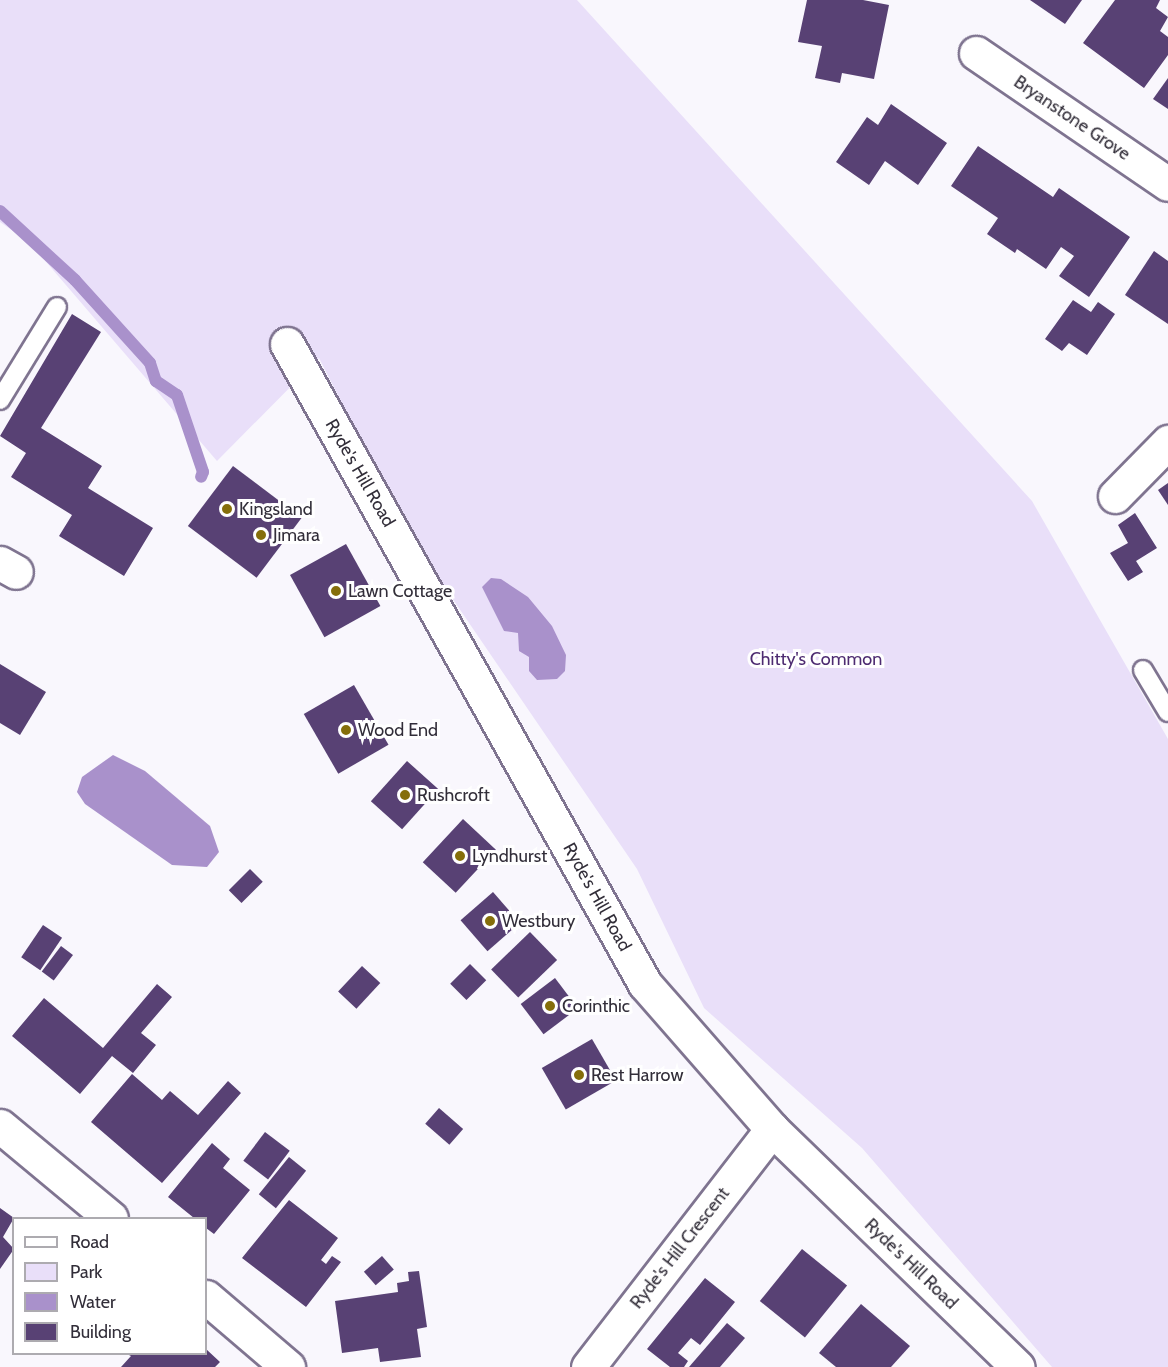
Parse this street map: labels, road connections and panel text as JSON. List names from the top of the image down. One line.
{"streets":{"street":["Bryanstone Grove","Ryde's Hill Road","Ryde's Hill Crescent"]},"crossings":[["Ryde's Hill Road","Ryde's Hill Crescent"]],"parks":["Chitty's Common"],"places":["Kingsland","Jimara","Lawn Cottage","Wood End","Rushcroft","Lyndhurst","Westbury","Corinthic","Rest Harrow"],"legend":["Road","Park","Water","Building"]}
